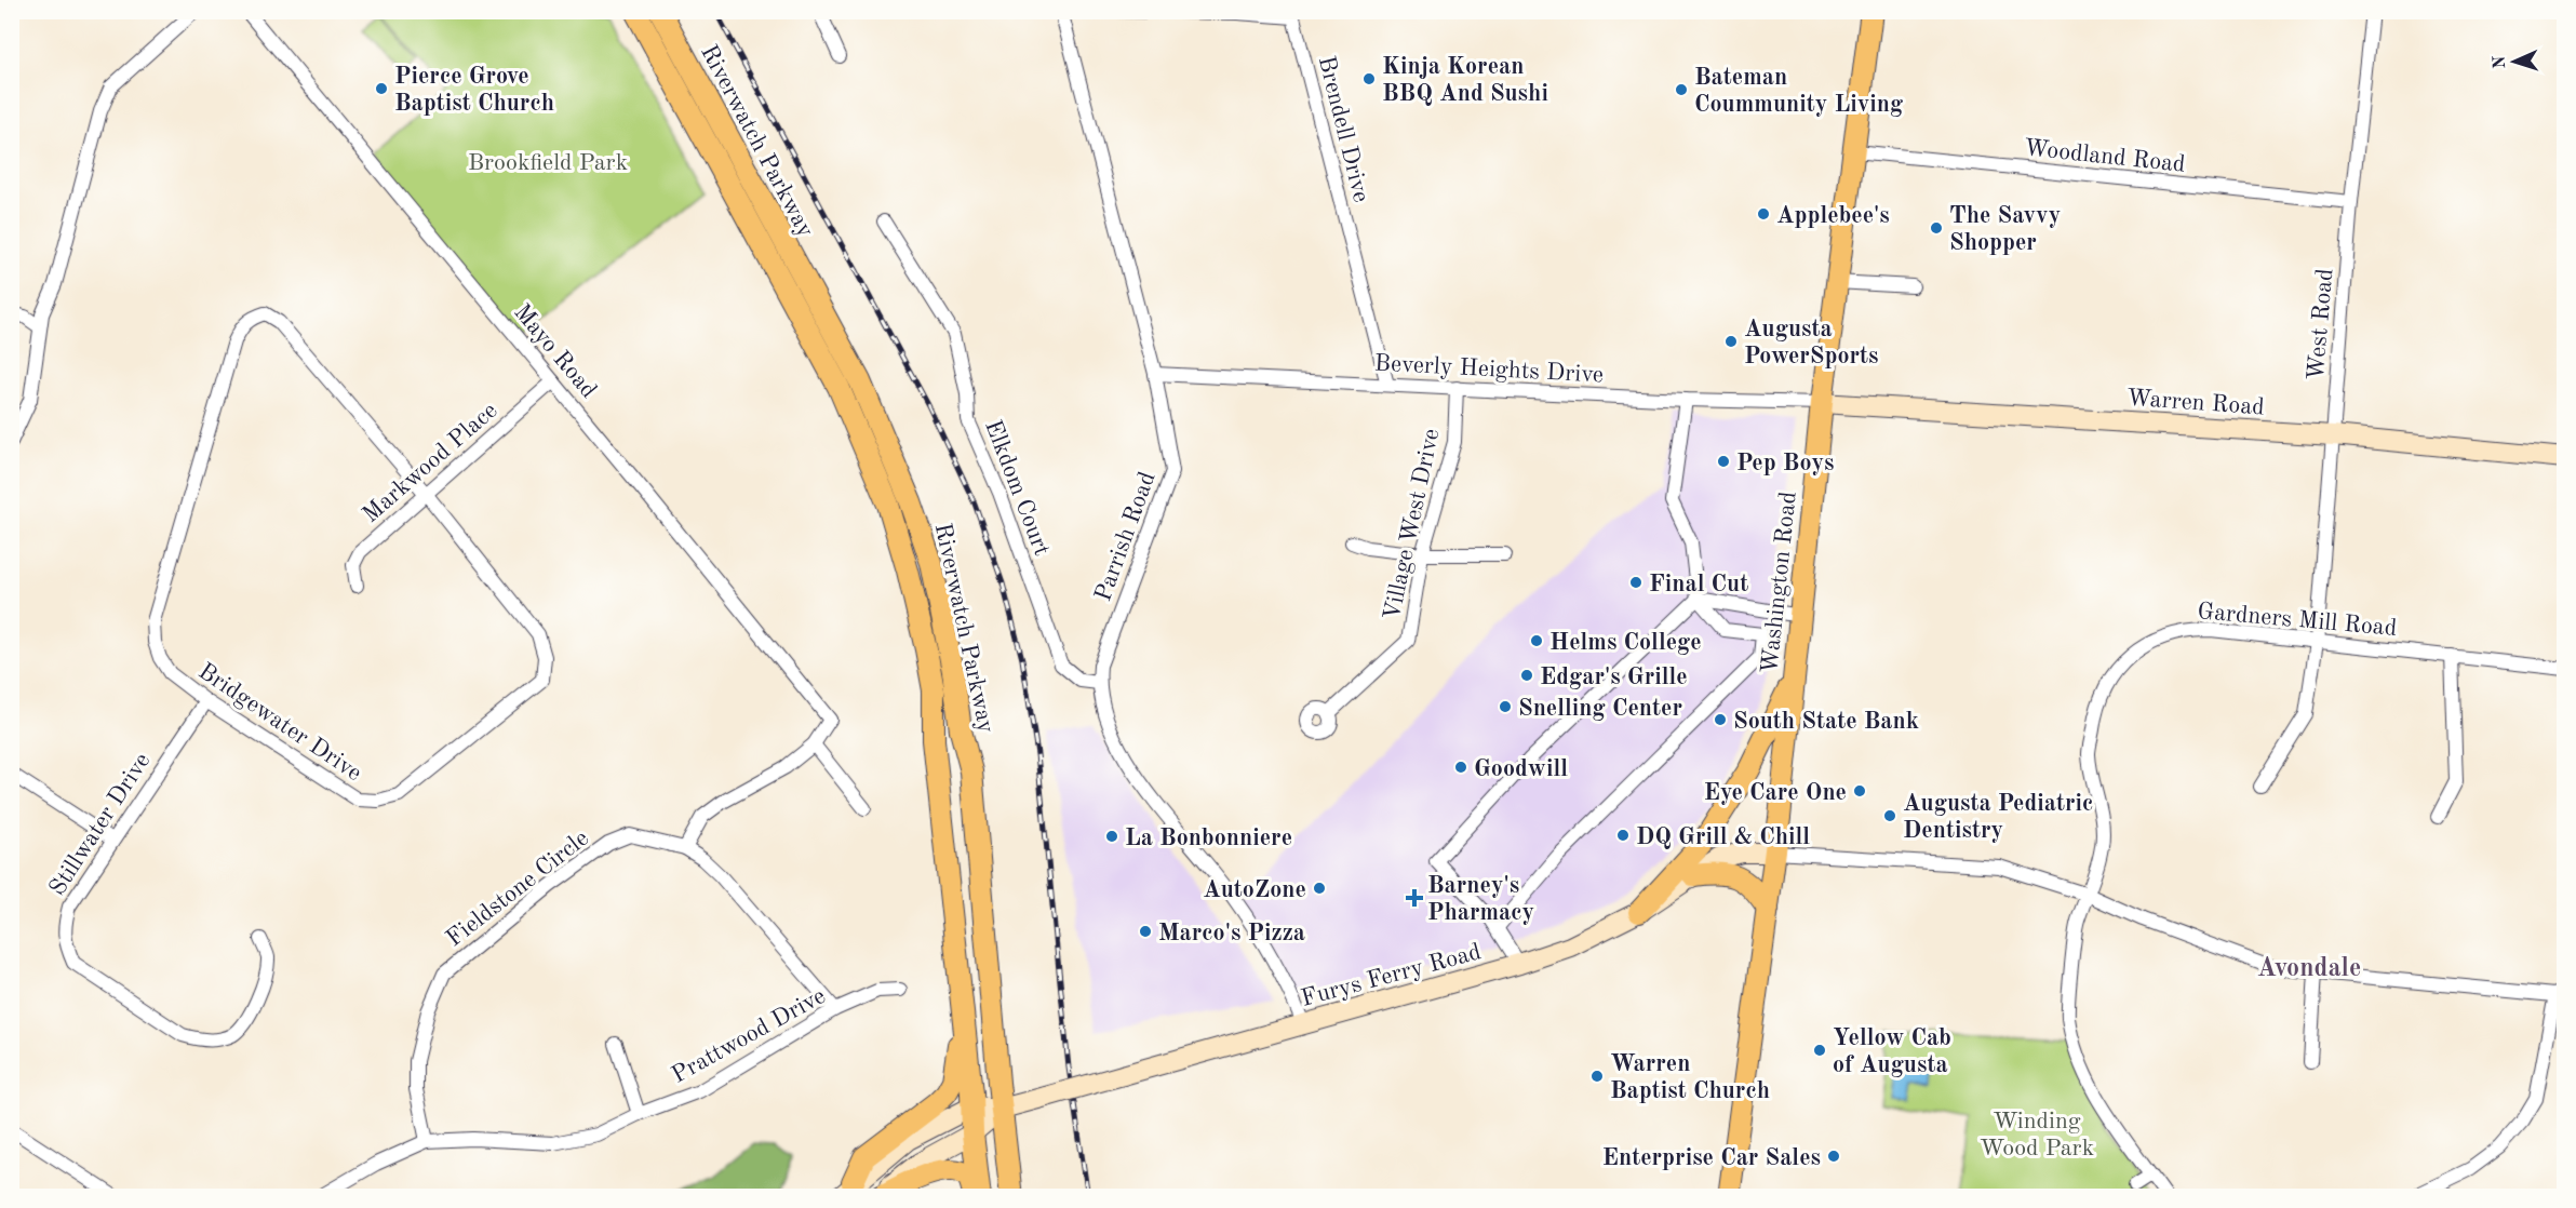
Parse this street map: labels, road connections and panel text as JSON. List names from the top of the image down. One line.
{"streets":{"main road":["Riverwatch Parkway","Warren Road","Washington Road","Furys Ferry Road"],"street":["Brendell Drive","Woodland Road","West Road","Mayo Road","Beverly Heights Drive","Markwood Place","Elkdom Court","Village West Drive","Parrish Road","Gardners Mill Road","Bridgewater Drive","Stillwater Drive","Fieldstone Circle","Prattwood Drive"]},"crossings":[["Brendell Drive","Beverly Heights Drive"],["Riverwatch Parkway","Furys Ferry Road"],["Woodland Road","West Road"],["Woodland Road","Washington Road"],["West Road","Warren Road"],["West Road","Gardners Mill Road"],["Mayo Road","Markwood Place"],["Beverly Heights Drive","Warren Road"],["Beverly Heights Drive","Village West Drive"],["Beverly Heights Drive","Parrish Road"],["Beverly Heights Drive","Washington Road"],["Warren Road","Washington Road"],["Markwood Place","Bridgewater Drive"],["Elkdom Court","Parrish Road"],["Parrish Road","Furys Ferry Road"],["Washington Road","Furys Ferry Road"],["Bridgewater Drive","Stillwater Drive"],["Fieldstone Circle","Prattwood Drive"]],"districts":["Avondale"],"parks":["Brookfield Park","Winding Wood Park"],"places":{"other":["Kinja Korean BBQ And Sushi","Pierce Grove Baptist Church","Bateman Coummunity Living","Applebee's","The Savvy Shopper","Augusta PowerSports","Pep Boys","Final Cut","Helms College","Edgar's Grille","Snelling Center","South State Bank","Goodwill","Eye Care One","Augusta Pediatric Dentistry","DQ Grill & Chill","La Bonbonniere","AutoZone","Marco's Pizza","Yellow Cab of Augusta","Warren Baptist Church","Enterprise Car Sales"],"health":["Barney's Pharmacy"]},"north":"left"}
